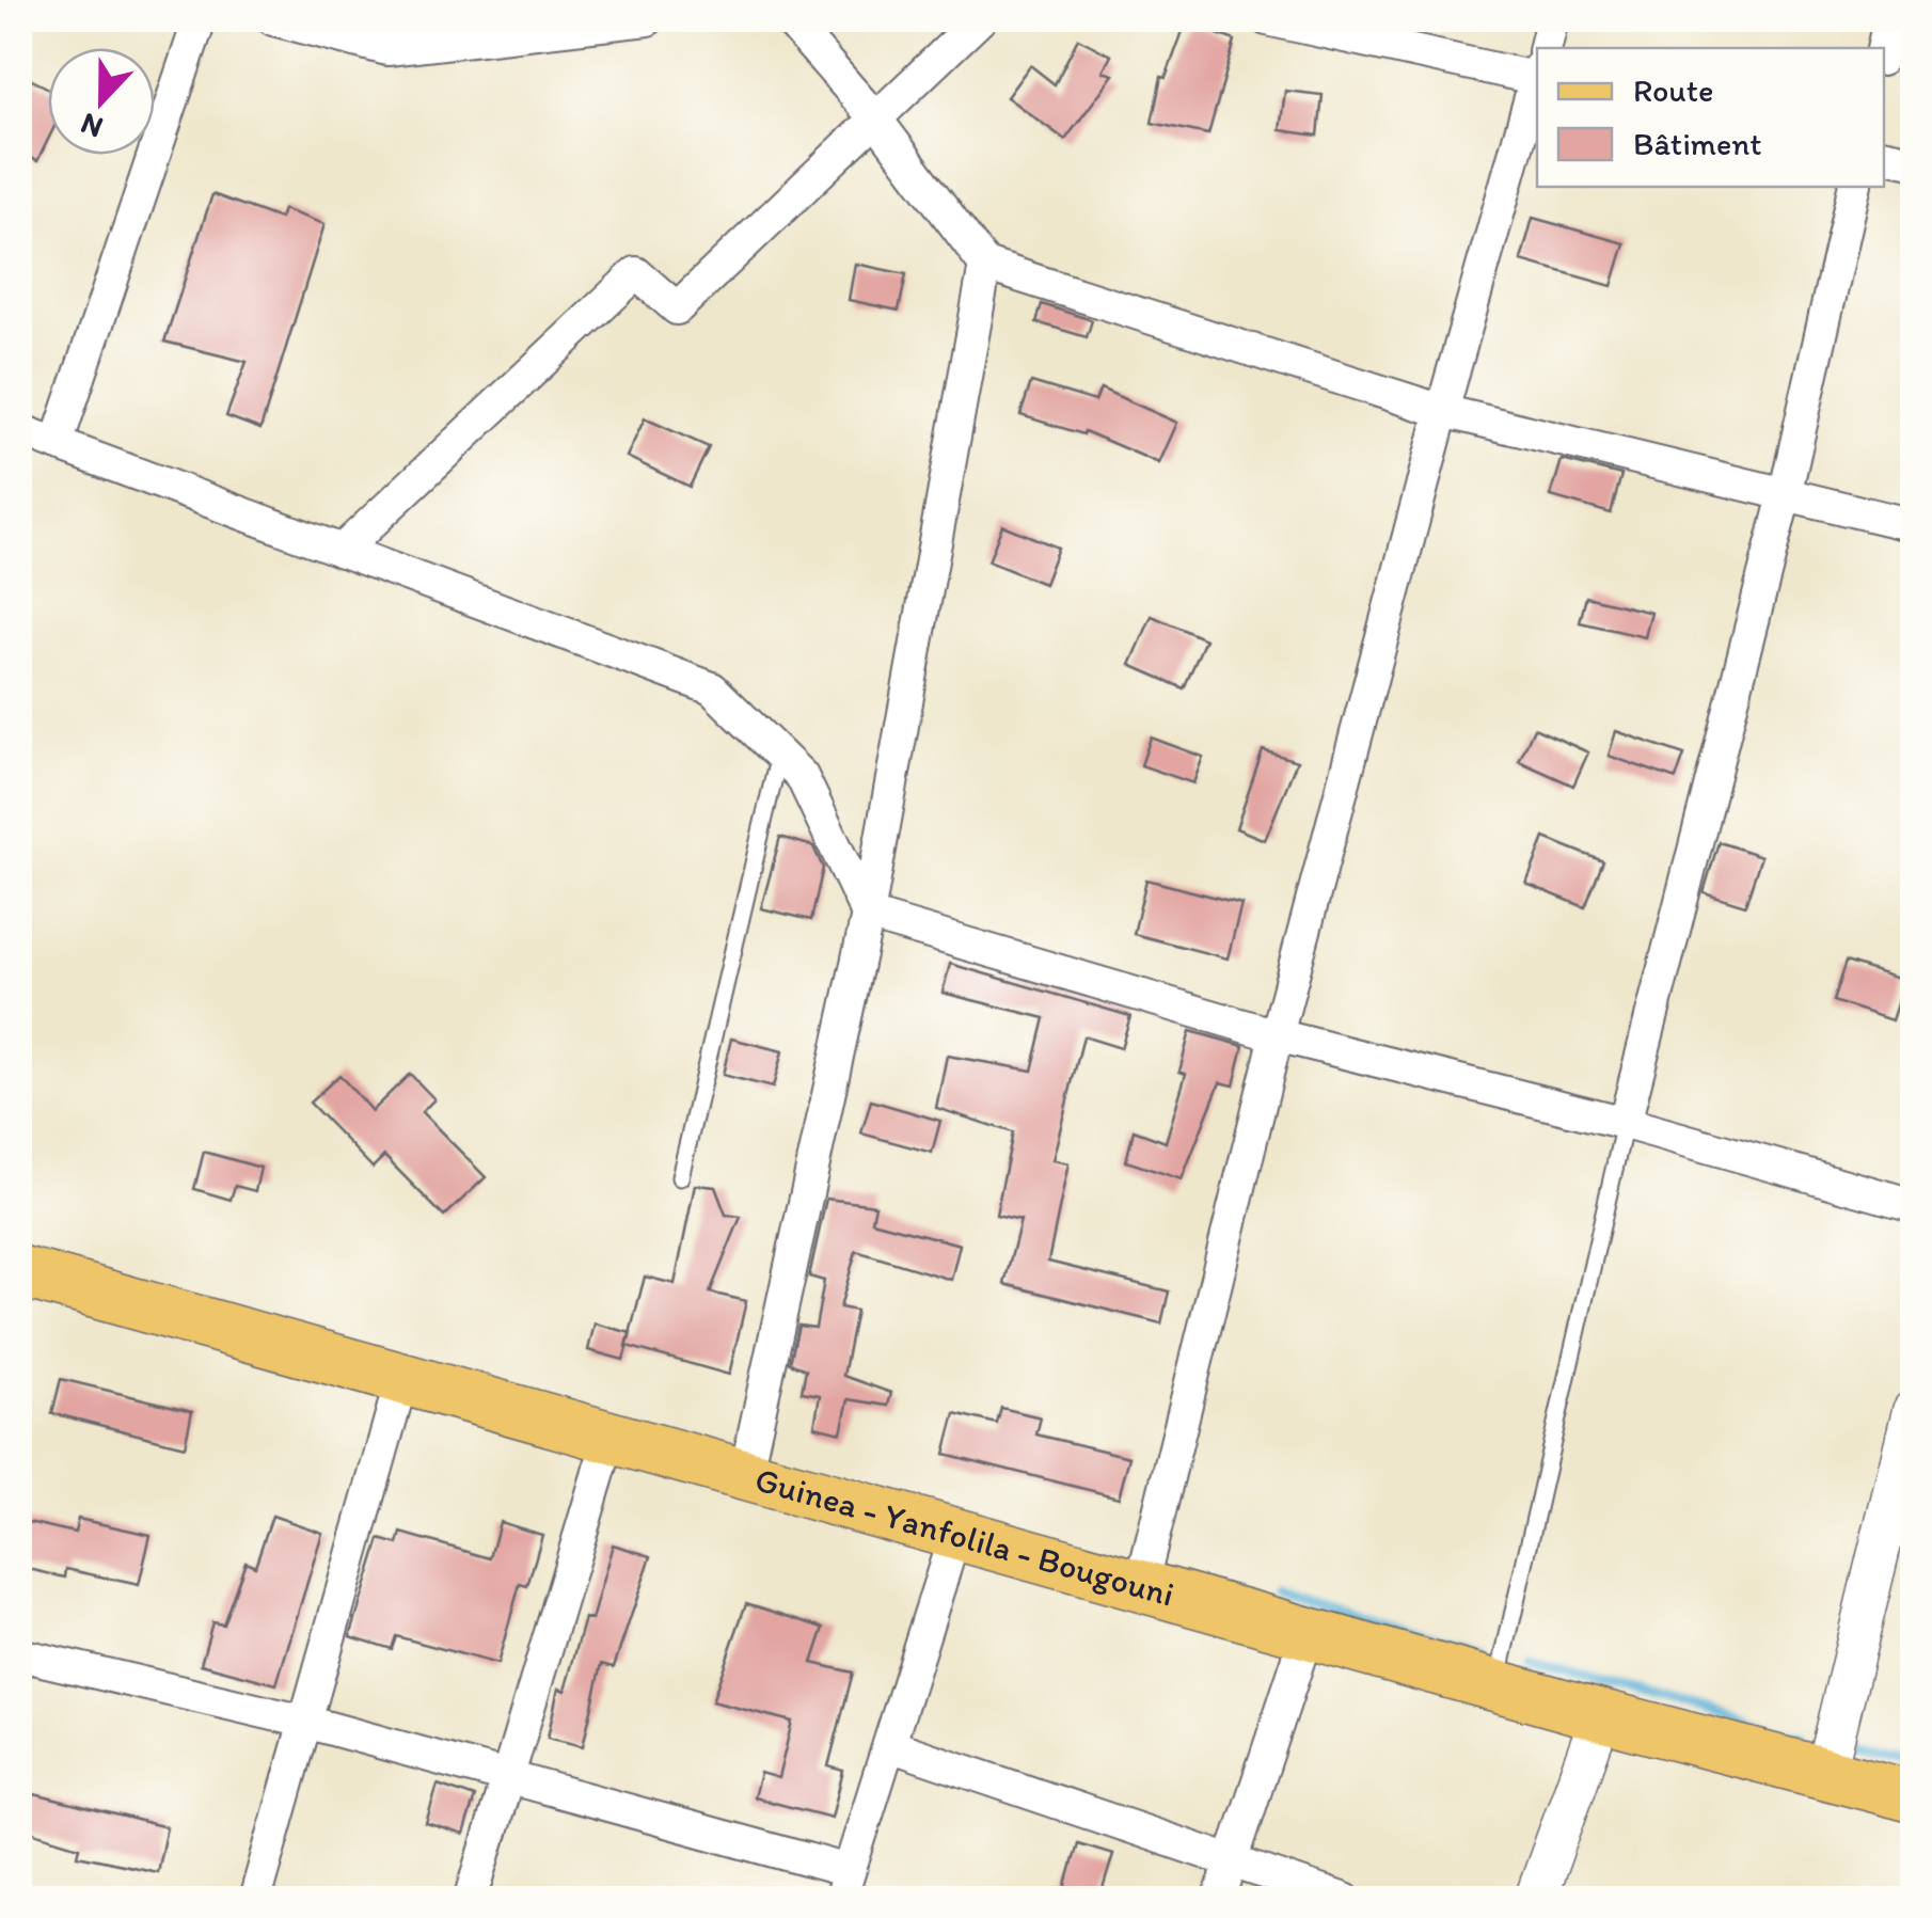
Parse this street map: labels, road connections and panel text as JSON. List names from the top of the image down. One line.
{"streets":{"main road":["Guinea - Yanfolila - Bougouni"]},"legend":["Route","Bâtiment"],"north":"bottom"}
